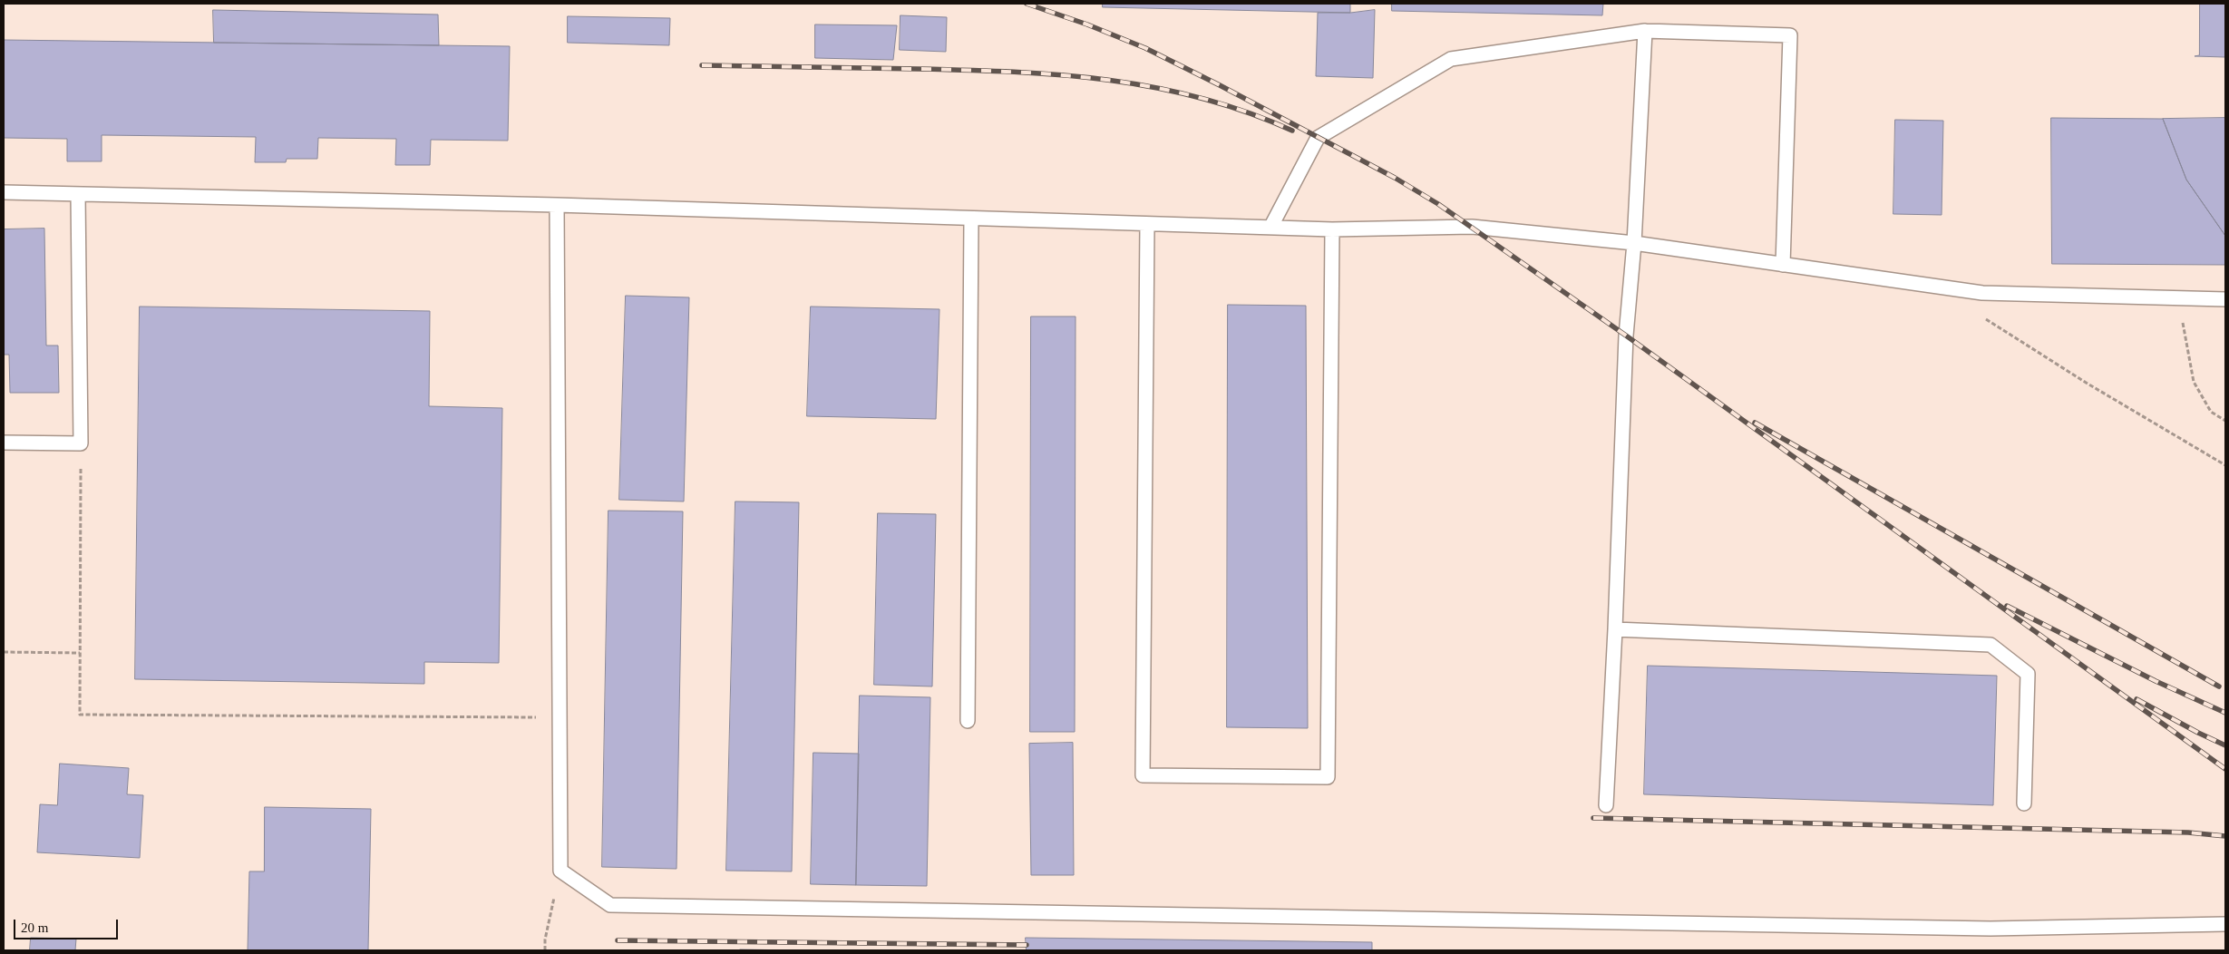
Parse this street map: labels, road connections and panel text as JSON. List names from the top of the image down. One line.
{"scale_bar":"20 m"}
